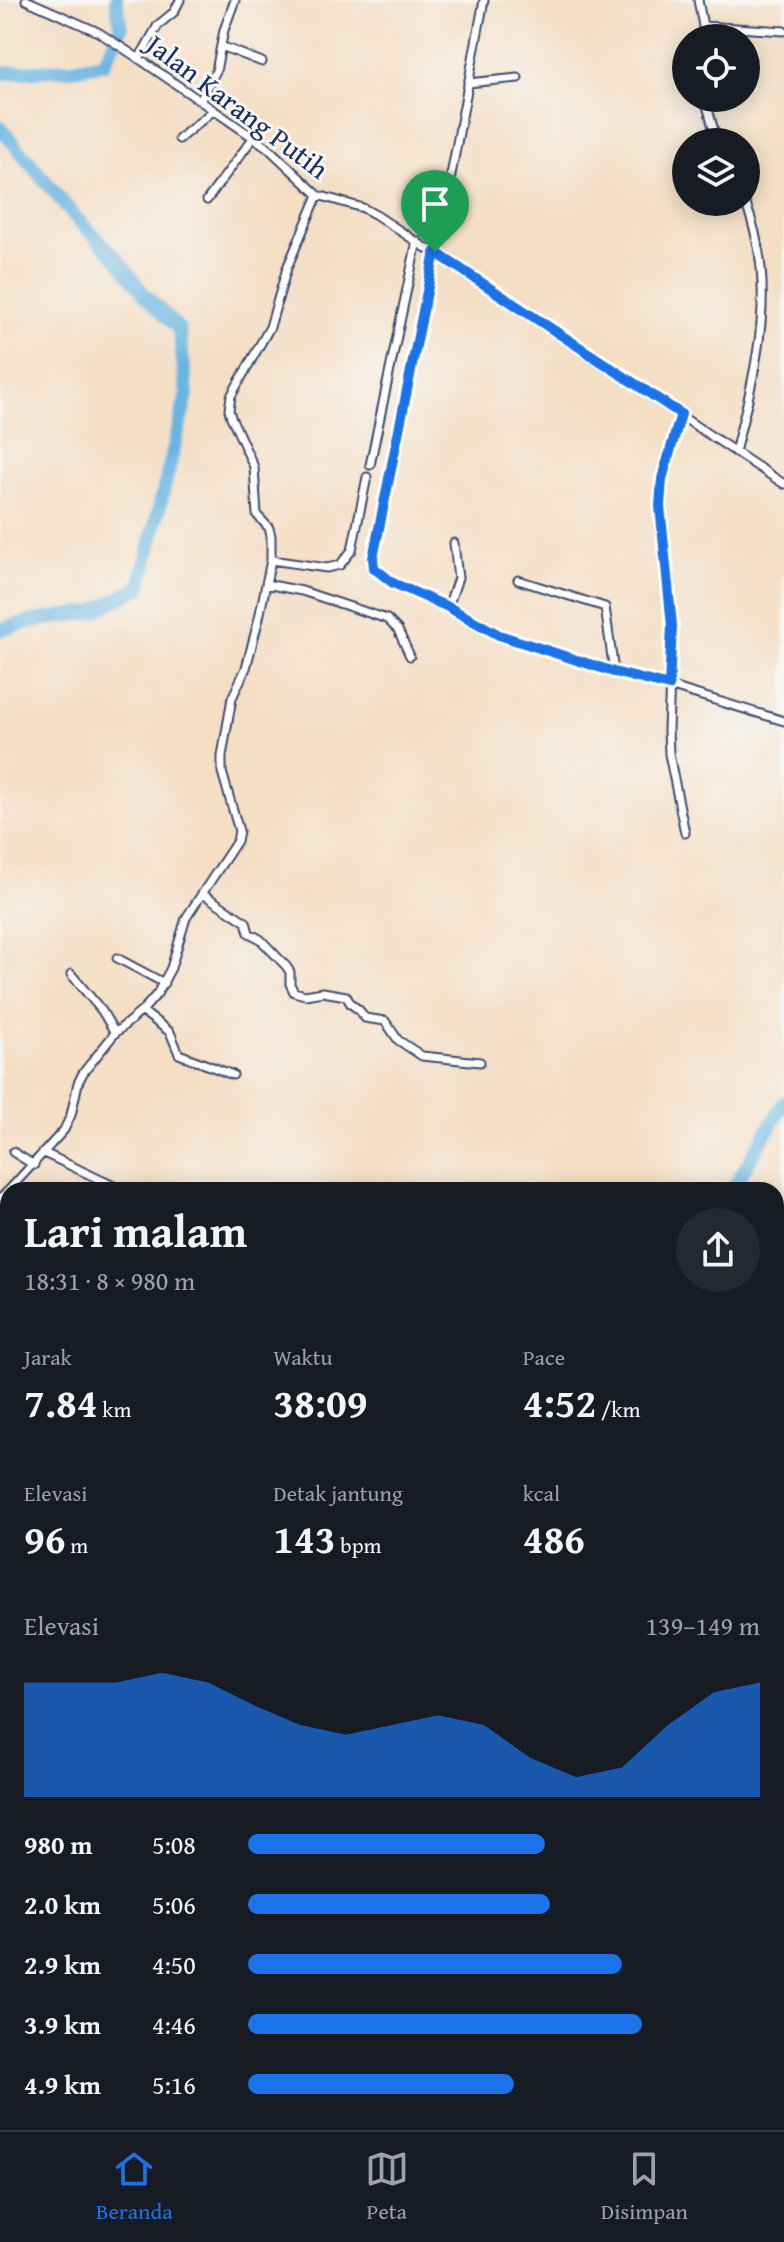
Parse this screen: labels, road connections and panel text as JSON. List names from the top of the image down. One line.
{"streets":{"street":["Jalan Karang Putih"]},"page":{"heading":["Lari malam","18:31 · 8 × 980 m"],"stats":[["Jarak","7.84 km"],["Waktu","38:09"],["Pace","4:52 /km"],["Elevasi","96 m"],["Detak jantung","143 bpm"],["kcal","486"]],"chart":["Elevasi","139–149 m"],"list":[{"name":"980 m","note":"5:08"},{"name":"2.0 km","note":"5:06"},{"name":"2.9 km","note":"4:50"},{"name":"3.9 km","note":"4:46"},{"name":"4.9 km","note":"5:16"}],"tabs":["Beranda","Peta","Disimpan"]}}
